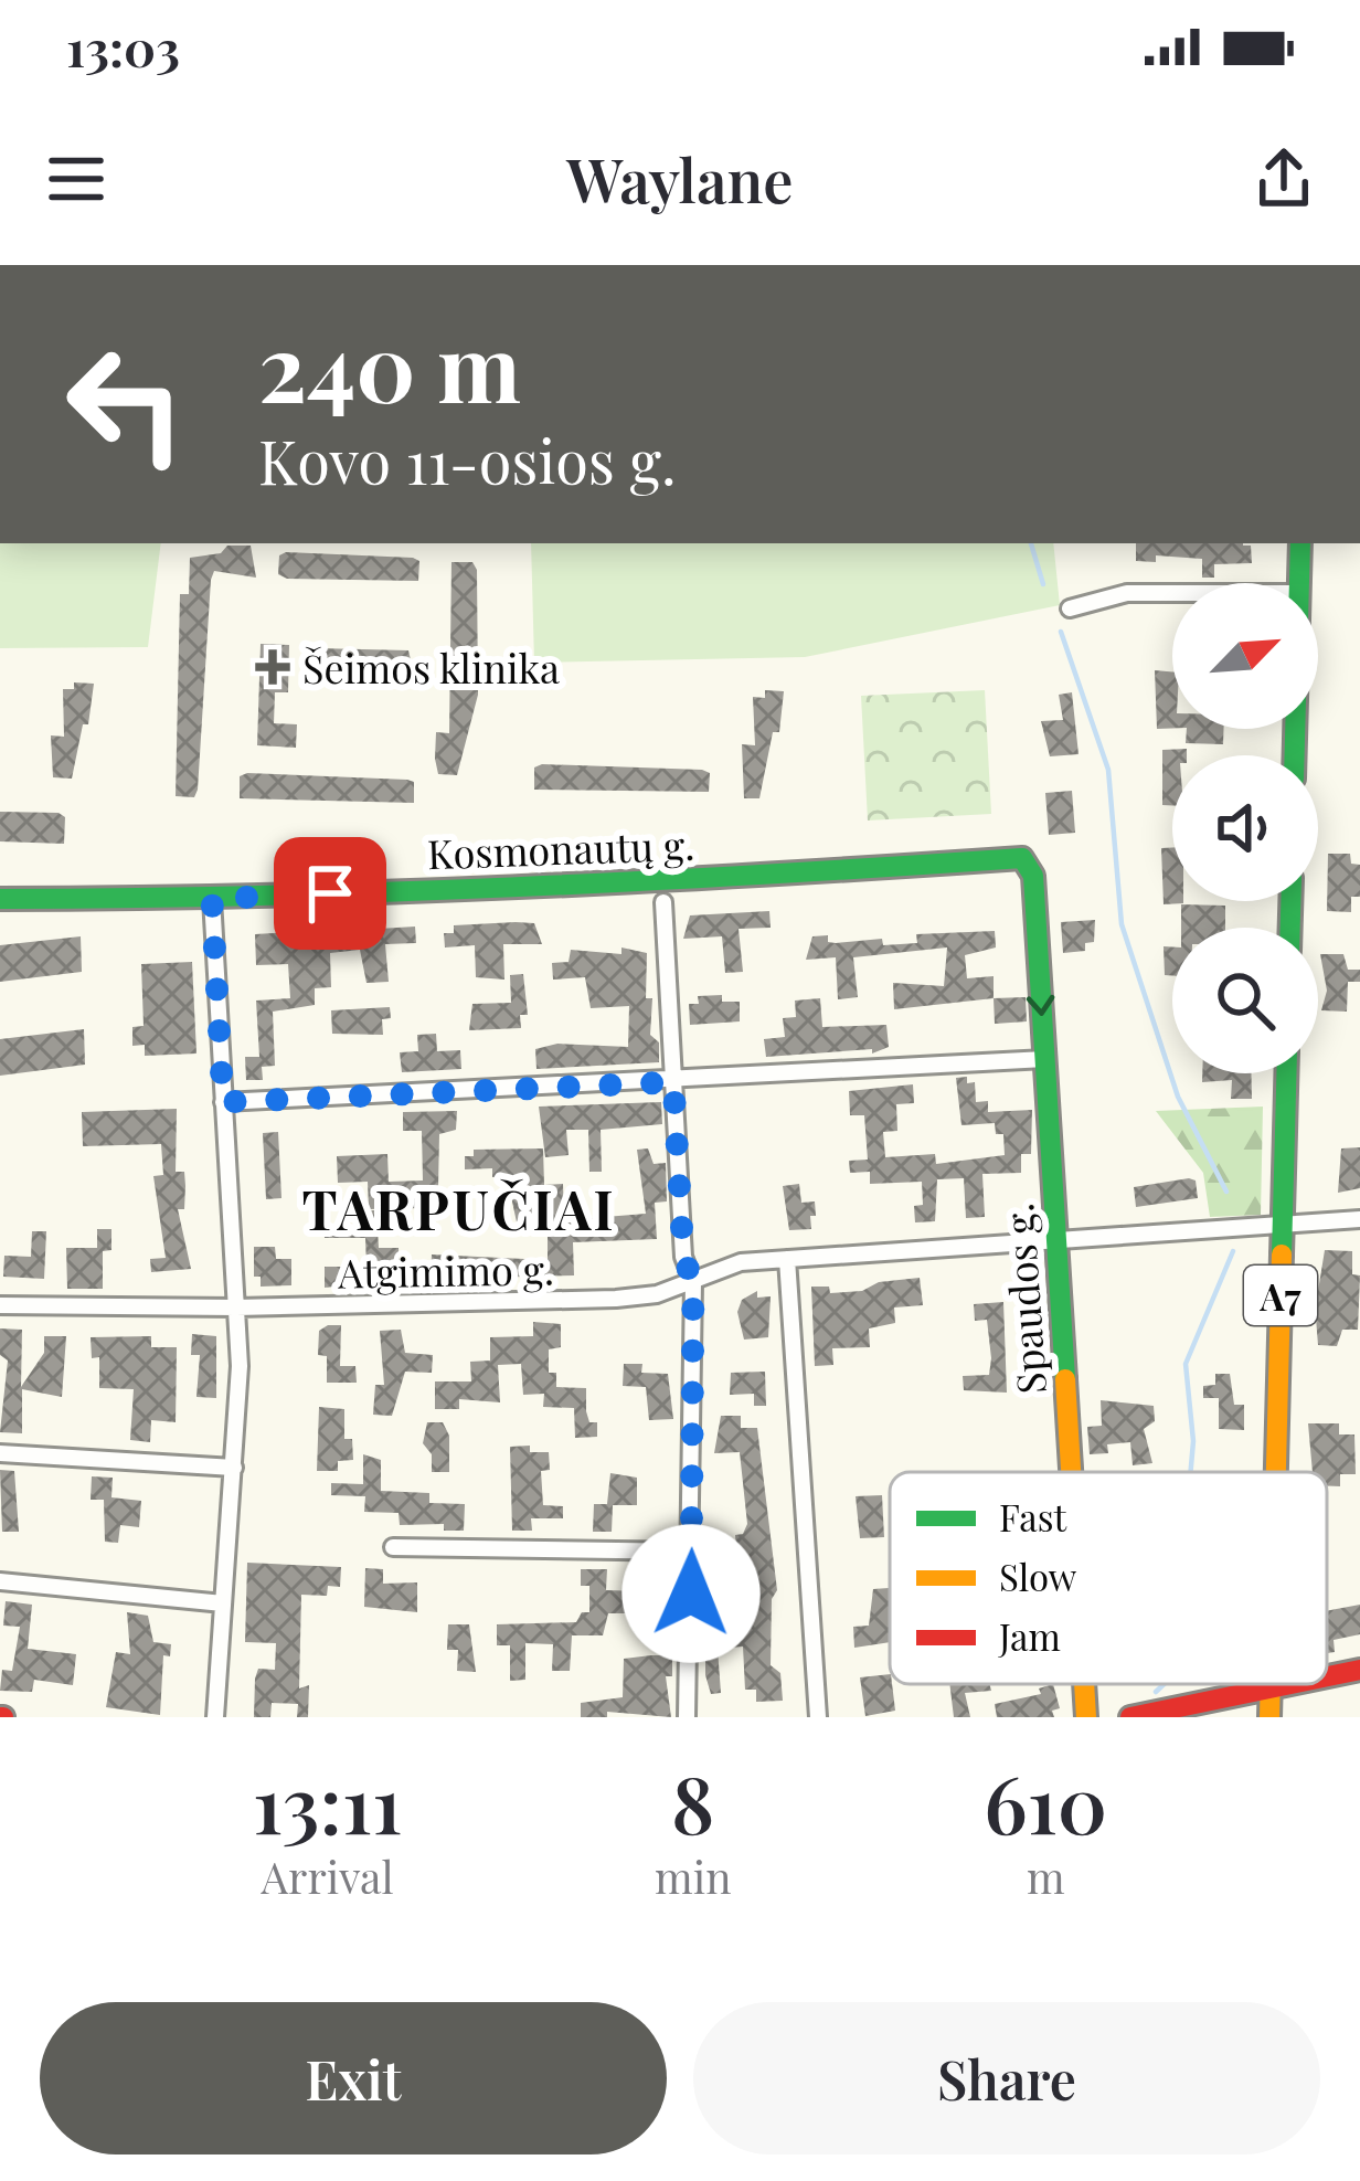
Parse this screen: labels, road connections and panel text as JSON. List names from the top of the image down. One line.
{"streets":{"main road":["Kosmonautų g.","A7","Spaudos g."],"street":["Atgimimo g."]},"crossings":[["Kosmonautų g.","Spaudos g."],["Atgimimo g.","A7"],["Atgimimo g.","Spaudos g."]],"districts":["TARPUČIAI"],"places":{"health":["Šeimos klinika"]},"legend":["Fast","Slow","Jam"],"north":"top right","page":{"status":"13:03","header":"Waylane","turn":["240 m","Kovo 11-osios g."],"eta":["13:11","Arrival","8","min","610","m"],"buttons":["Exit","Share"]}}
